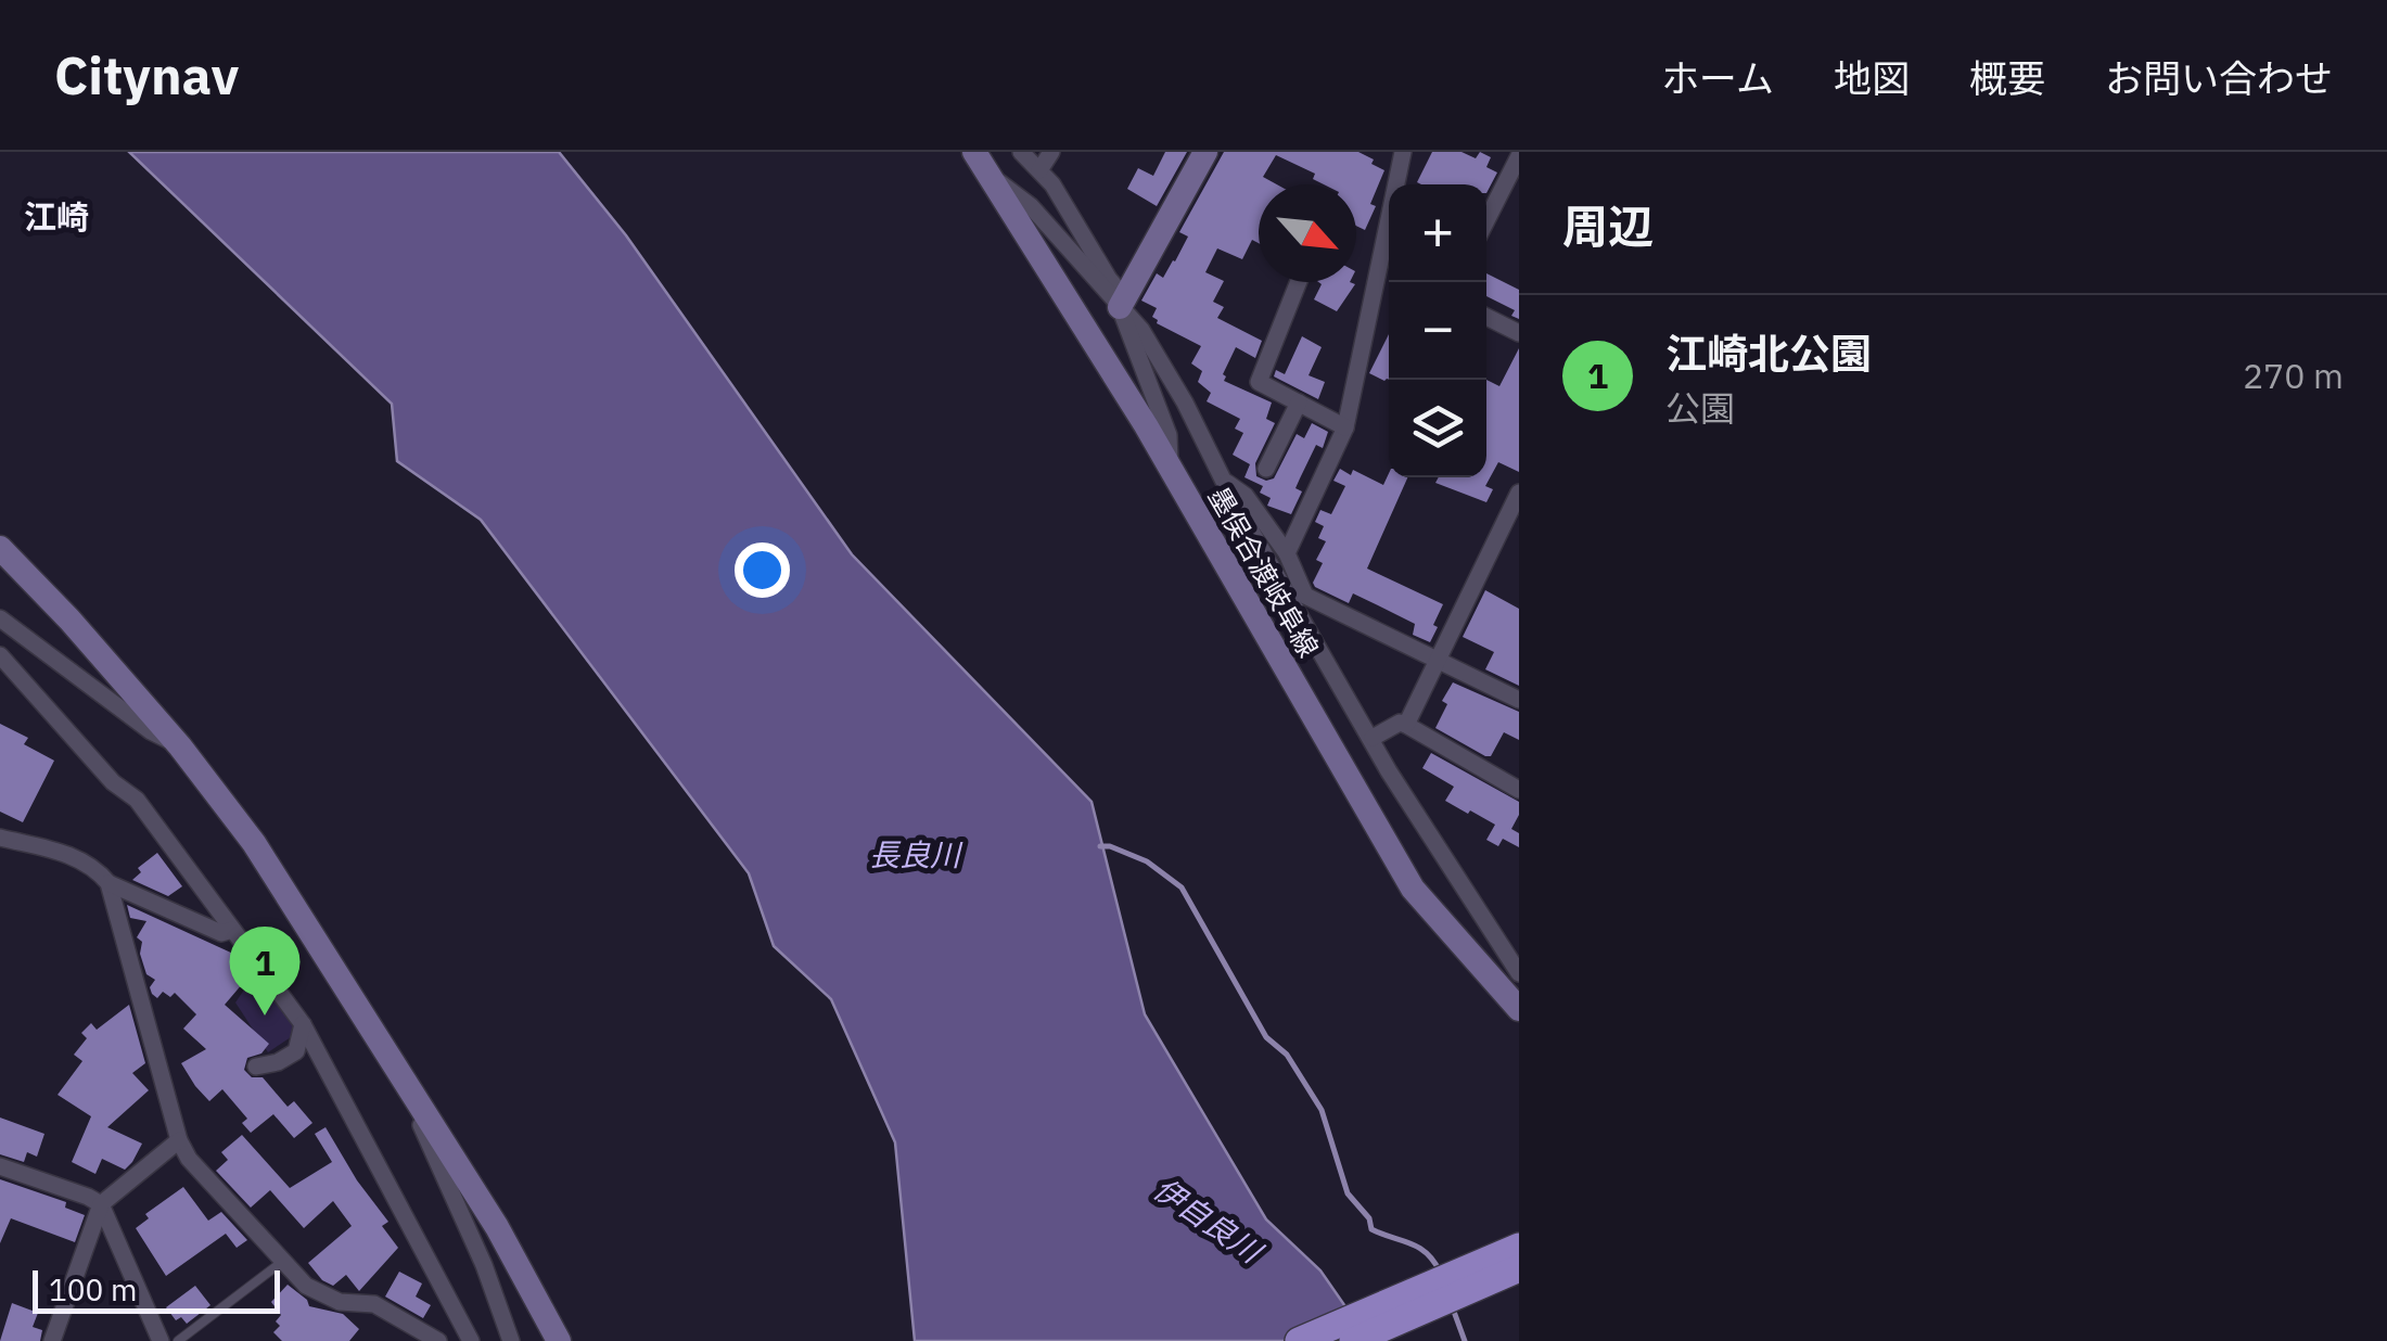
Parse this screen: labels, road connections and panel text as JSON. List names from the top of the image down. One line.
{"streets":{"street":["墨俣合渡岐阜線"]},"districts":["江崎"],"water":["長良川","伊自良川"],"scale_bar":"100 m","north":"bottom right","page":{"header":"Citynav","nav":["ホーム","地図","概要","お問い合わせ"],"heading":"周辺","map_buttons":["+","−"],"list":[{"mark":"1","name":"江崎北公園","note":"公園","value":"270 m"}],"pins":"1","scale":"100 m"}}
